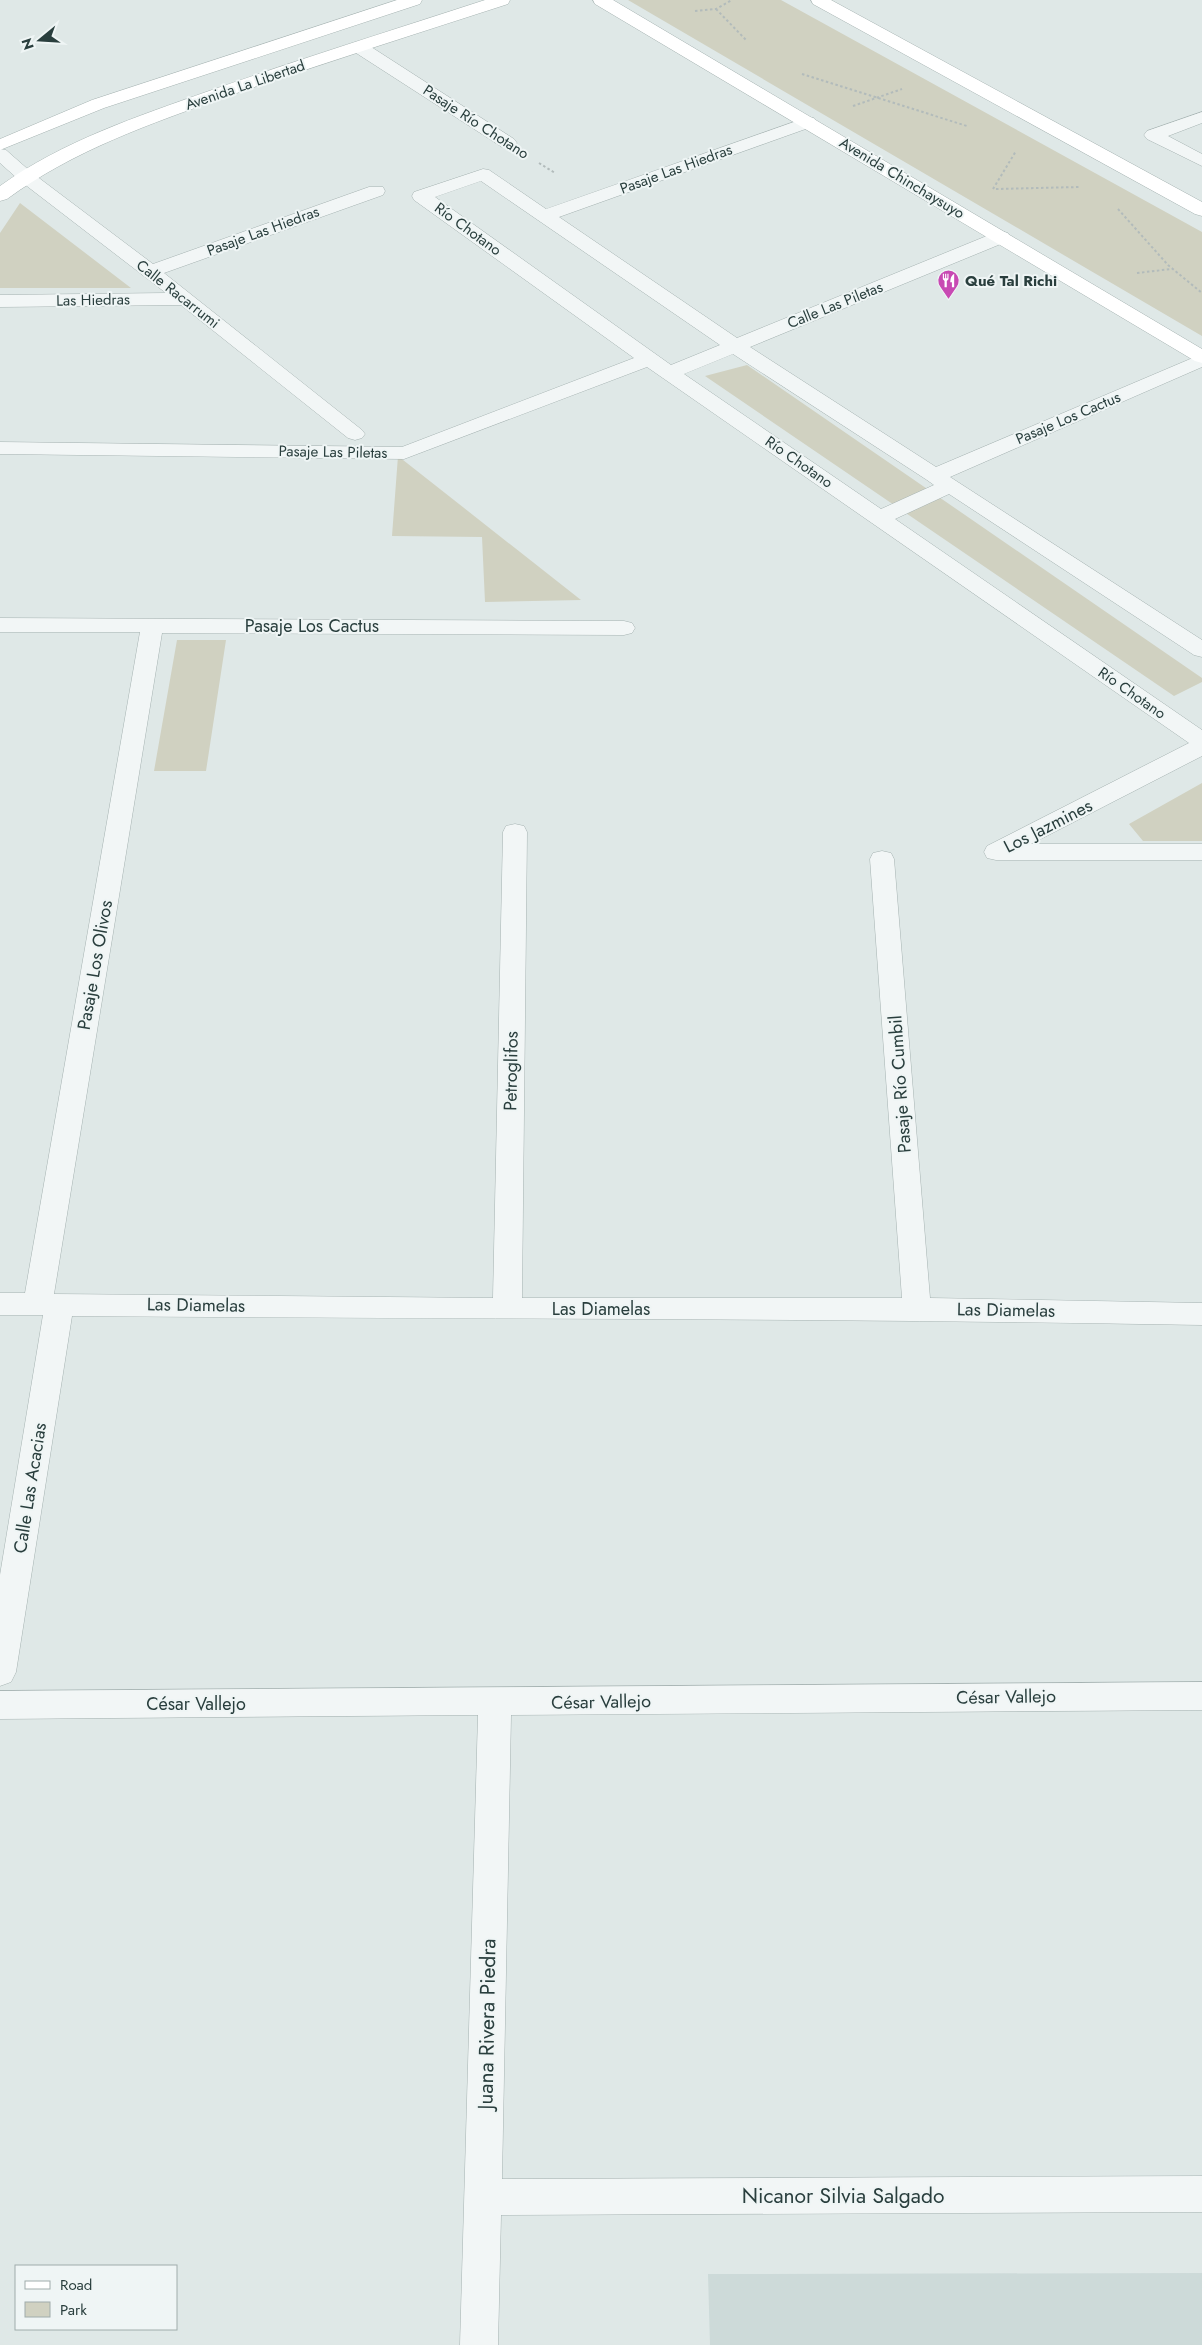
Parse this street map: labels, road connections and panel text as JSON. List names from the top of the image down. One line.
{"streets":{"street":["Avenida La Libertad","Pasaje Río Chotano","Pasaje Las Hiedras","Avenida Chinchaysuyo","Río Chotano","Calle Racarrumi","Las Hiedras","Calle Las Piletas","Pasaje Los Cactus","Pasaje Las Piletas","Los Jazmines","Pasaje Los Olivos","Petroglifos","Pasaje Río Cumbil","Las Diamelas","Calle Las Acacias","César Vallejo","Juana Rivera Piedra","Nicanor Silvia Salgado"]},"crossings":[["Avenida La Libertad","Pasaje Río Chotano"],["Avenida La Libertad","Calle Racarrumi"],["Pasaje Río Chotano","Pasaje Las Hiedras"],["Pasaje Las Hiedras","Avenida Chinchaysuyo"],["Pasaje Las Hiedras","Río Chotano"],["Pasaje Las Hiedras","Calle Racarrumi"],["Avenida Chinchaysuyo","Calle Las Piletas"],["Avenida Chinchaysuyo","Pasaje Los Cactus"],["Río Chotano","Calle Las Piletas"],["Río Chotano","Pasaje Los Cactus"],["Río Chotano","Pasaje Las Piletas"],["Calle Racarrumi","Las Hiedras"],["Pasaje Los Cactus","Pasaje Los Olivos"],["Pasaje Los Olivos","Las Diamelas"],["Pasaje Los Olivos","Calle Las Acacias"],["Petroglifos","Las Diamelas"],["Pasaje Río Cumbil","Las Diamelas"],["Las Diamelas","Calle Las Acacias"],["César Vallejo","Juana Rivera Piedra"],["Juana Rivera Piedra","Nicanor Silvia Salgado"]],"places":{"restaurant":["Qué Tal Richi"]},"legend":["Road","Park"],"north":"left"}
